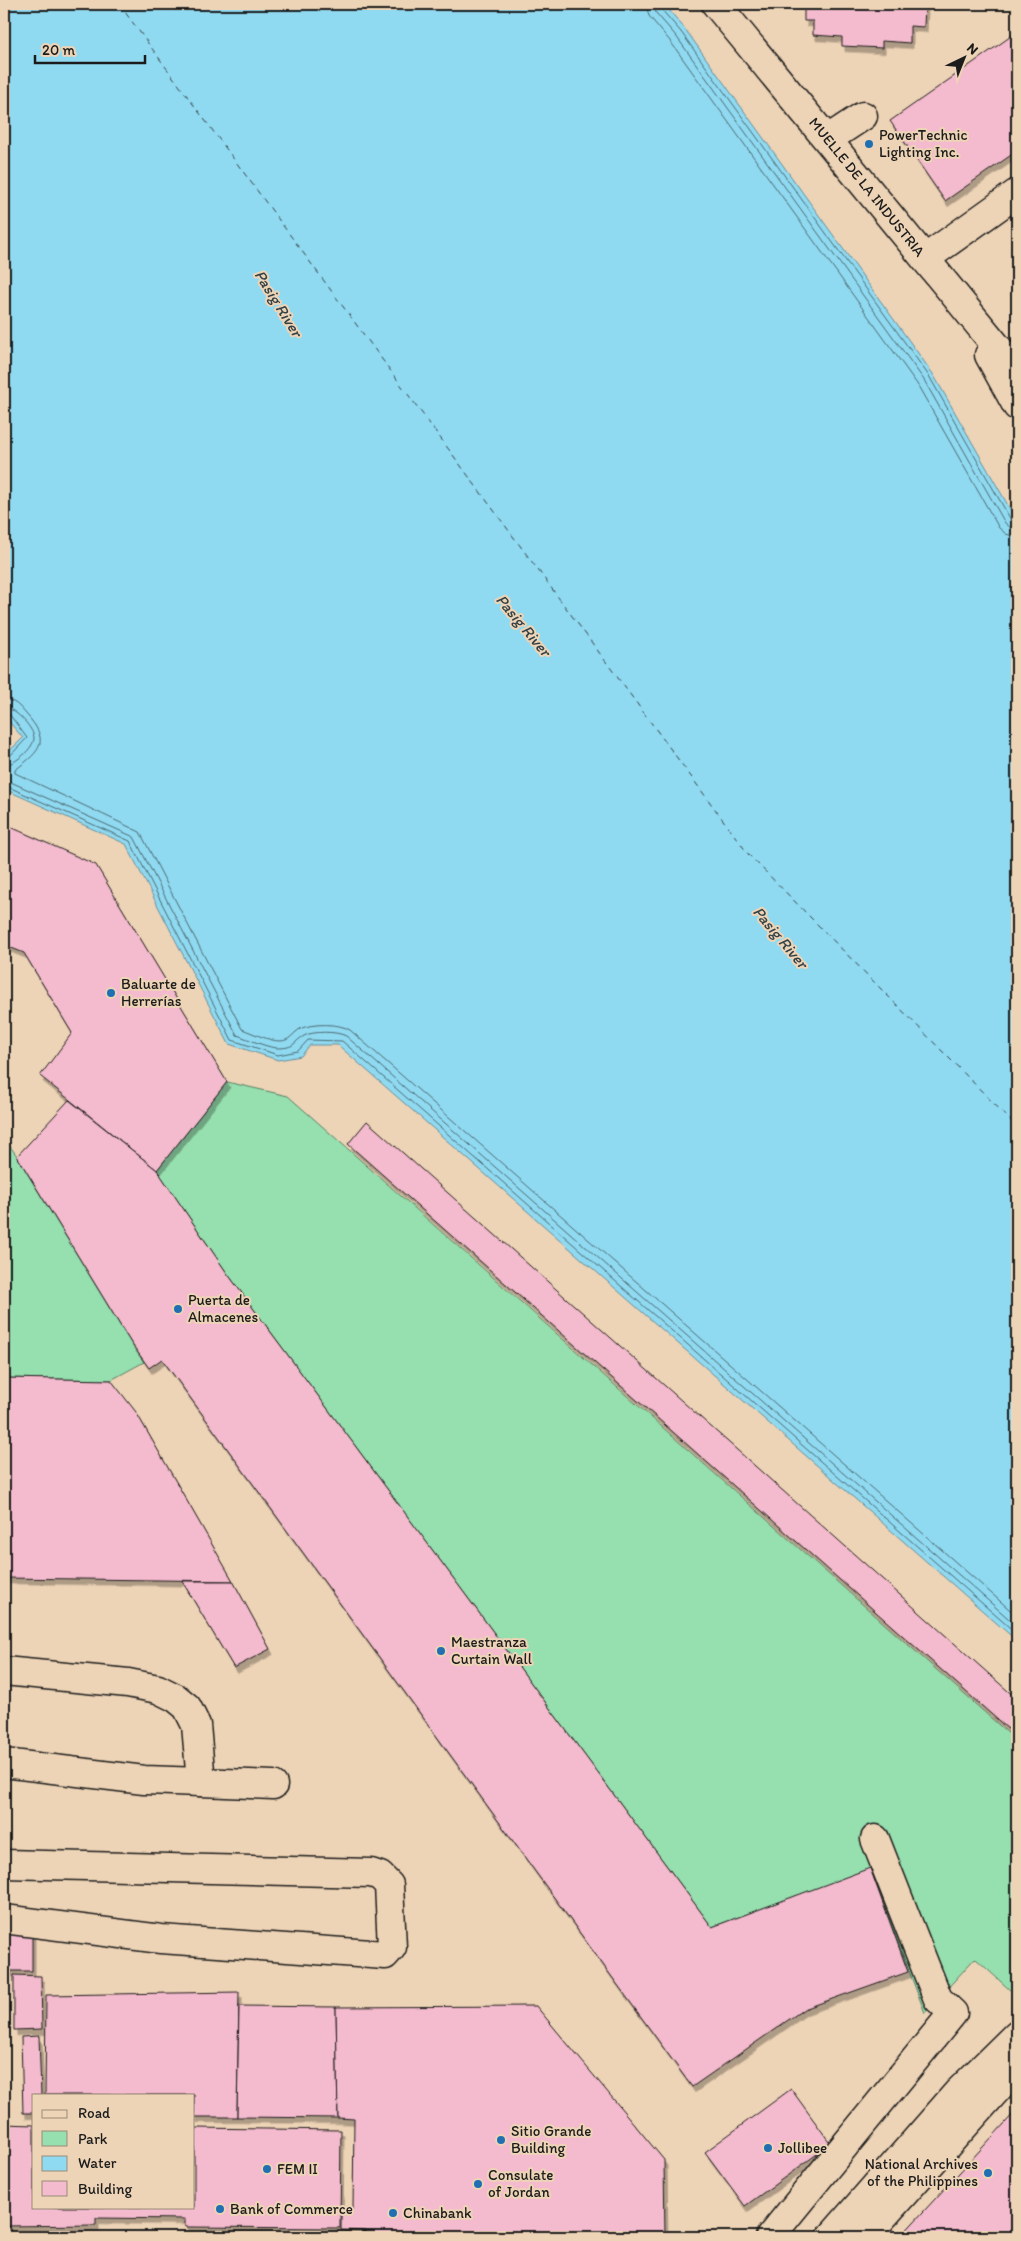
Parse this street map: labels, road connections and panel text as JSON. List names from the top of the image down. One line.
{"streets":{"street":["MUELLE DE LA INDUSTRIA"]},"water":["Pasig River"],"places":["PowerTechnic Lighting Inc.","Baluarte de Herrerías","Puerta de Almacenes","Maestranza Curtain Wall","Sitio Grande Building","Jollibee","FEM II","National Archives of the Philippines","Consulate of Jordan","Bank of Commerce","Chinabank"],"legend":["Road","Park","Water","Building"],"scale_bar":"20 m","north":"top right"}
